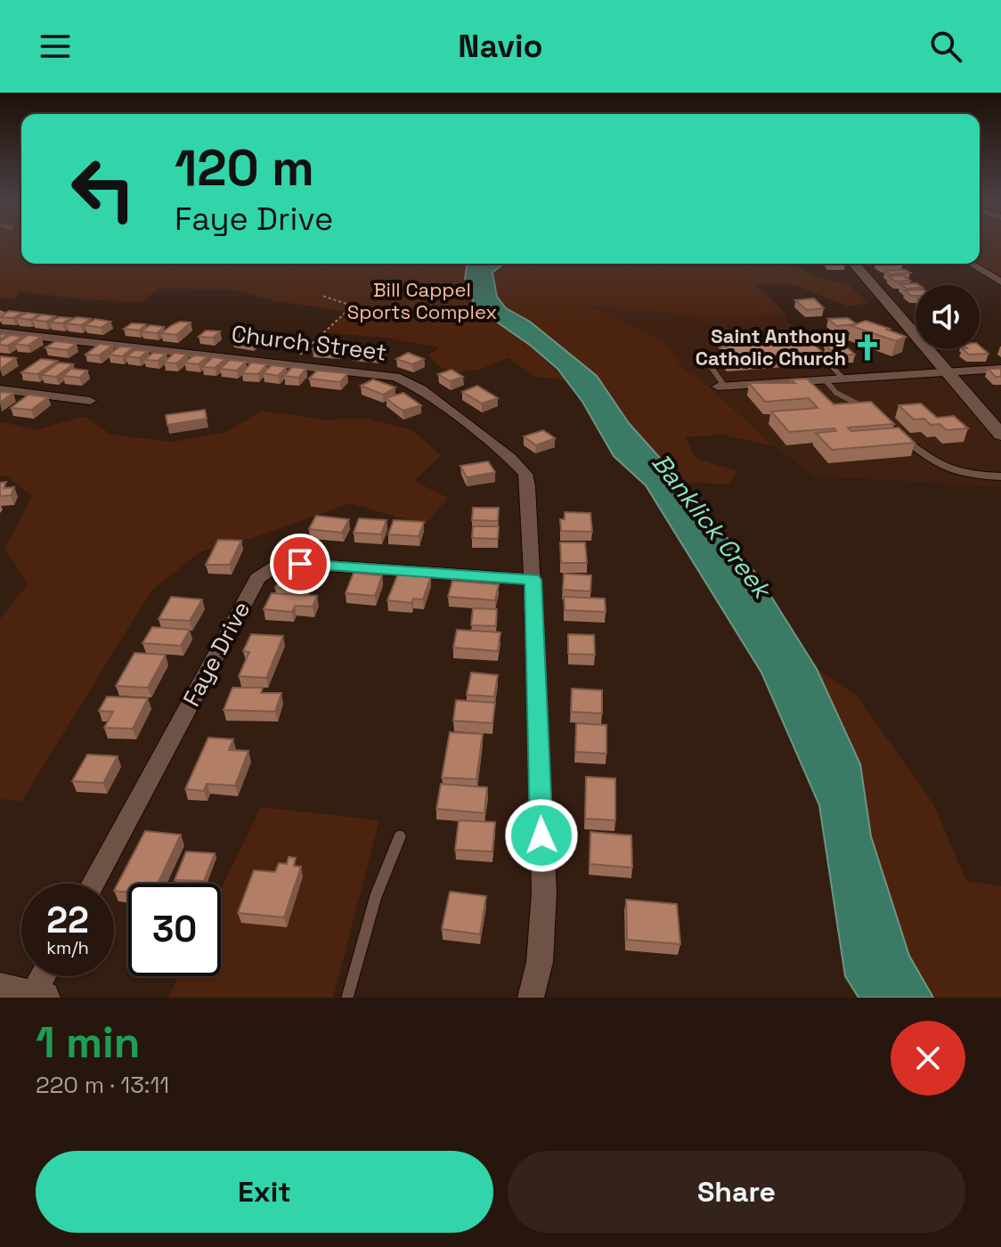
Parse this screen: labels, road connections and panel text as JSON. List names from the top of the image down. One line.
{"streets":{"street":["Church Street","Faye Drive"]},"crossings":[["Church Street","Faye Drive"]],"water":["Banklick Creek"],"parks":["Bill Cappel Sports Complex"],"places":{"church":["Saint Anthony Catholic Church"]},"page":{"header":"Navio","turn":["120 m","Faye Drive"],"speed":"22 km/h","limit":"30","heading":["1 min","220 m · 13:11"],"buttons":["Exit","Share"]}}
